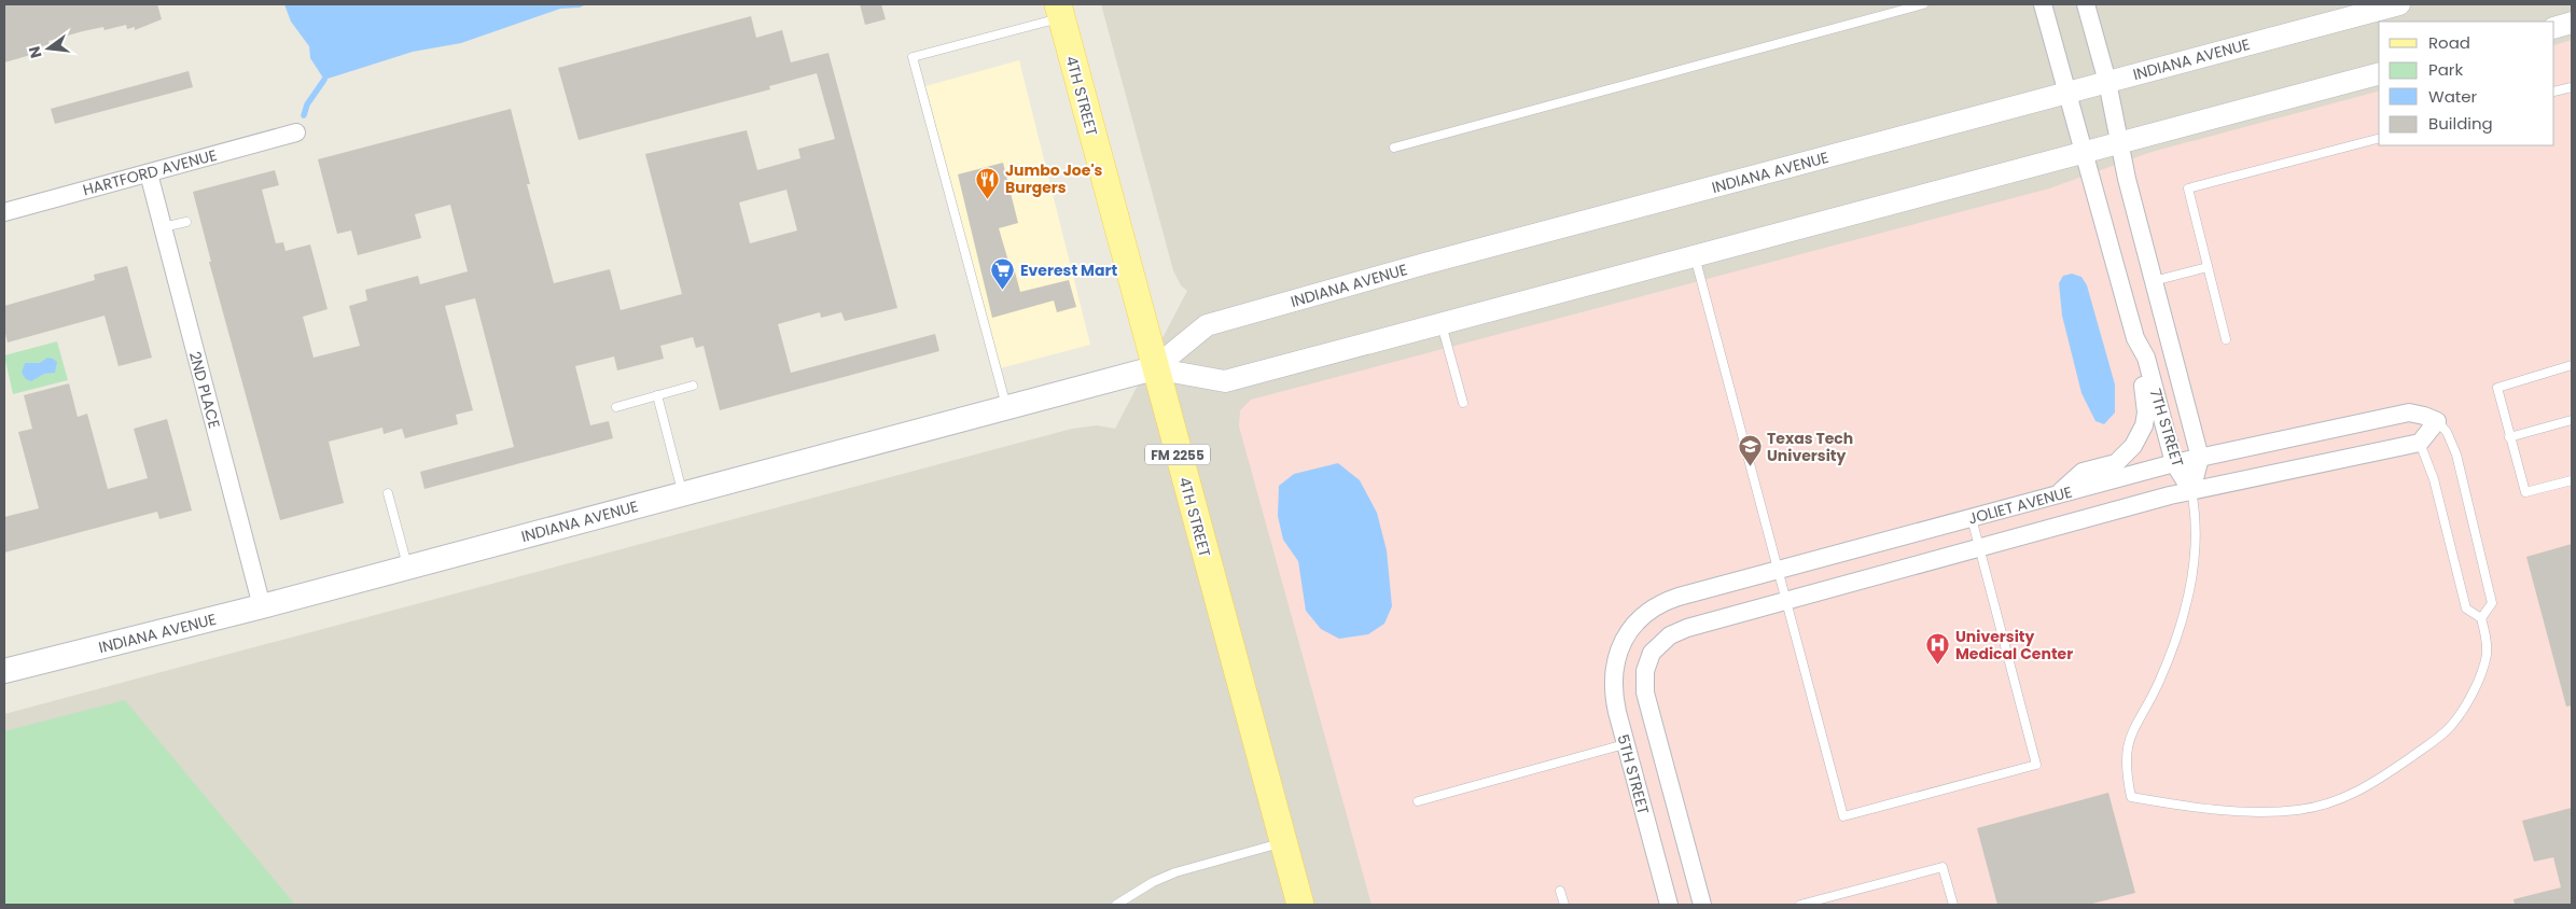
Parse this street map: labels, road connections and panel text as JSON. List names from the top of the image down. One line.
{"streets":{"main road":["INDIANA AVENUE","4TH STREET","FM 2255"],"street":["HARTFORD AVENUE","2ND PLACE","7TH STREET","JOLIET AVENUE","5TH STREET"]},"crossings":[["INDIANA AVENUE","4TH STREET"],["INDIANA AVENUE","2ND PLACE"],["INDIANA AVENUE","7TH STREET"],["HARTFORD AVENUE","2ND PLACE"],["7TH STREET","JOLIET AVENUE"],["JOLIET AVENUE","5TH STREET"]],"places":{"restaurant":["Jumbo Joe's Burgers"],"supermarket":["Everest Mart"],"school or university":["Texas Tech University"],"hospital":["University Medical Center"]},"legend":["Road","Park","Water","Building"],"north":"left"}
